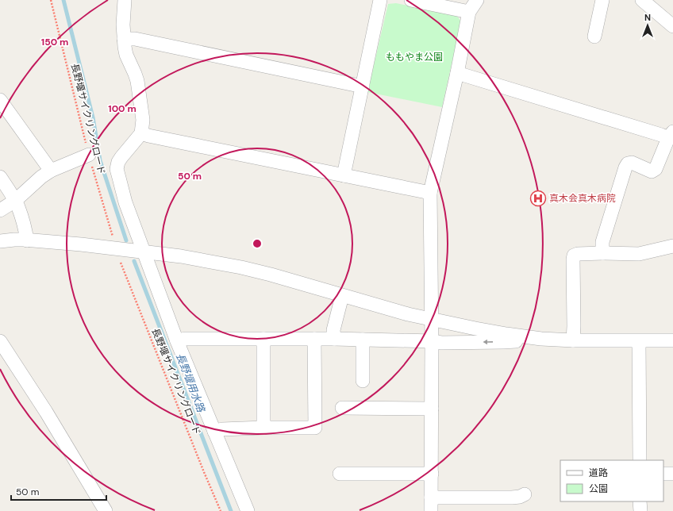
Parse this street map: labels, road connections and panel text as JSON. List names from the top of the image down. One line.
{"streets":{"path":["長野堰サイクリングロード"]},"water":["長野堰用水路"],"parks":["ももやま公園"],"places":{"hospital":["真木会真木病院"]},"legend":["道路","公園"],"scale_bar":"50 m","north":"top","rings":["150 m","100 m","50 m"]}
